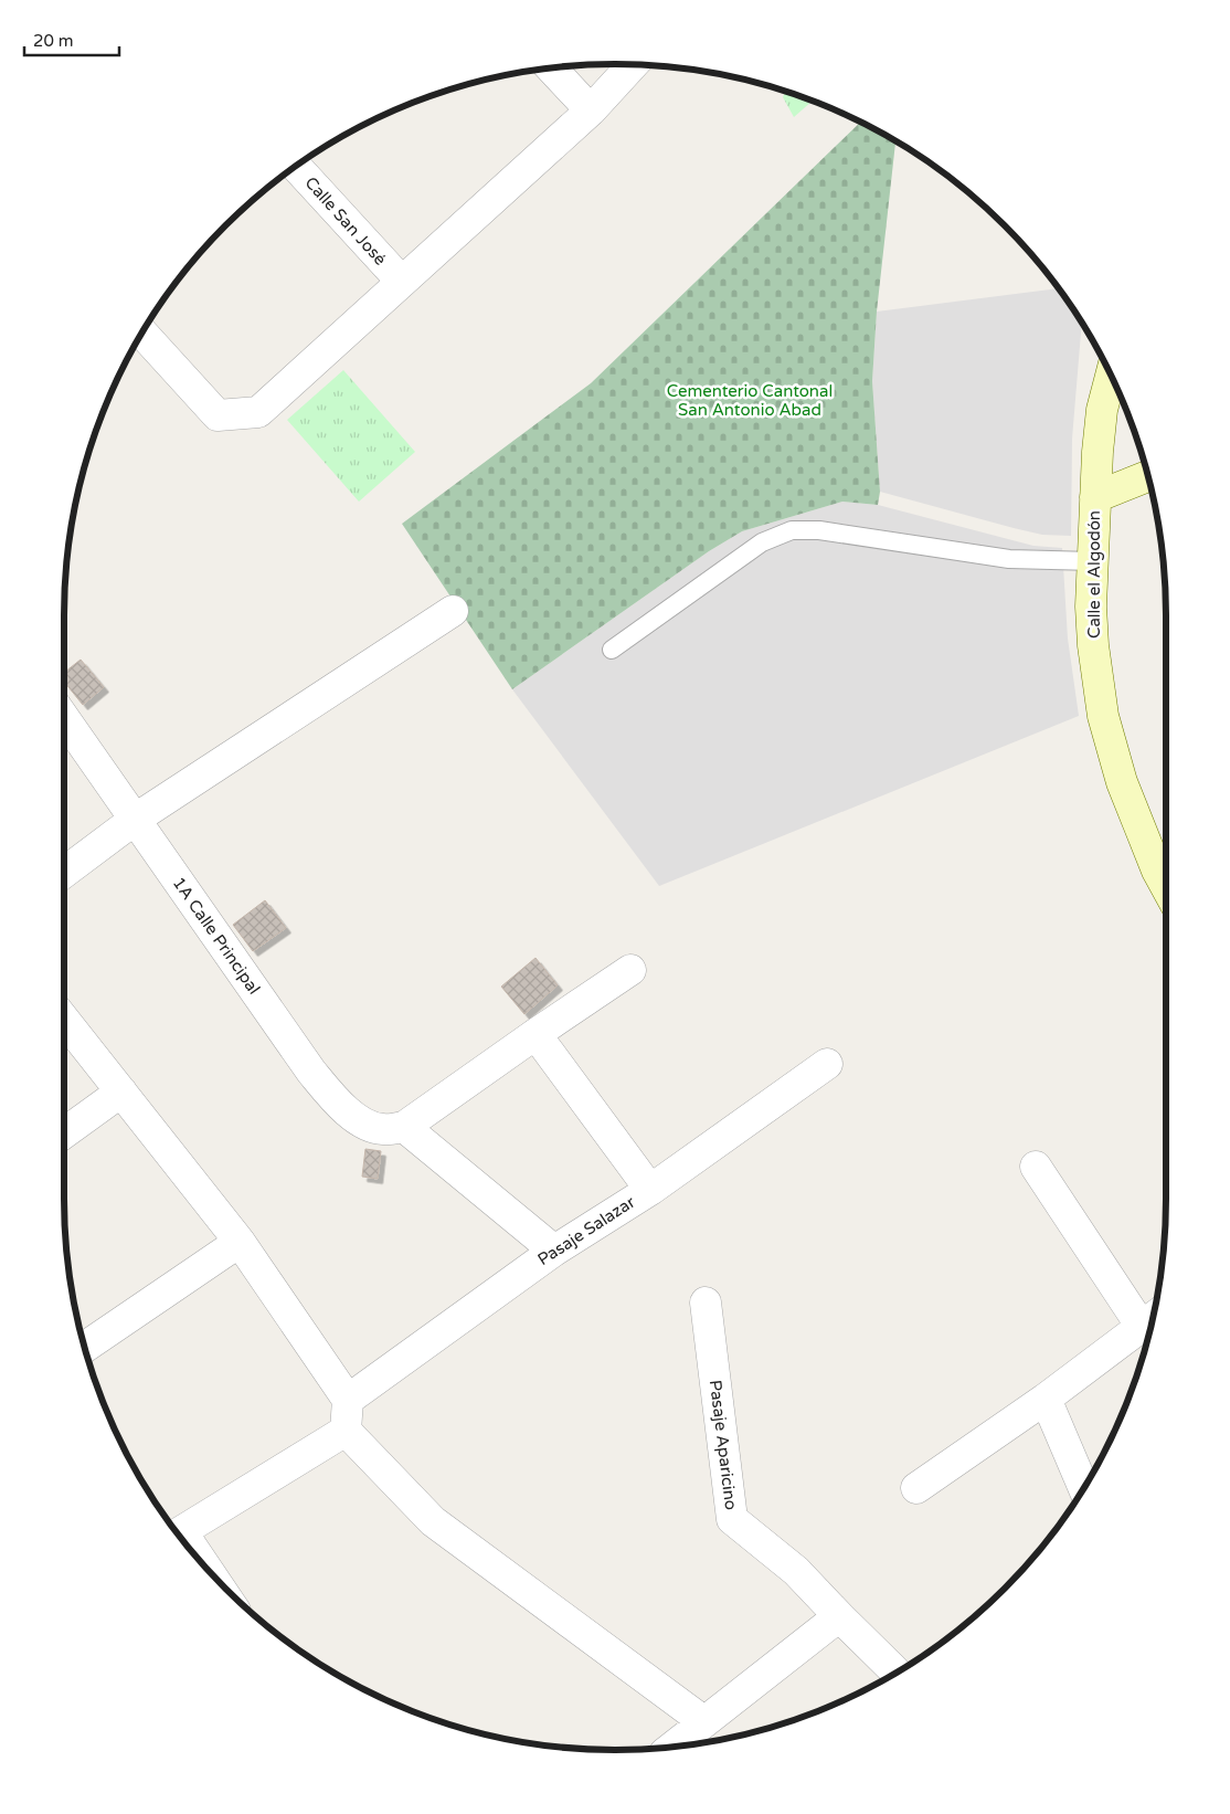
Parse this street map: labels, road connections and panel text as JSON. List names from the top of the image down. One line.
{"streets":{"street":["Calle San José","Calle el Algodón","1A Calle Principal","Pasaje Salazar","Pasaje Aparicino"]},"parks":["Cementerio Cantonal San Antonio Abad"],"scale_bar":"20 m"}
